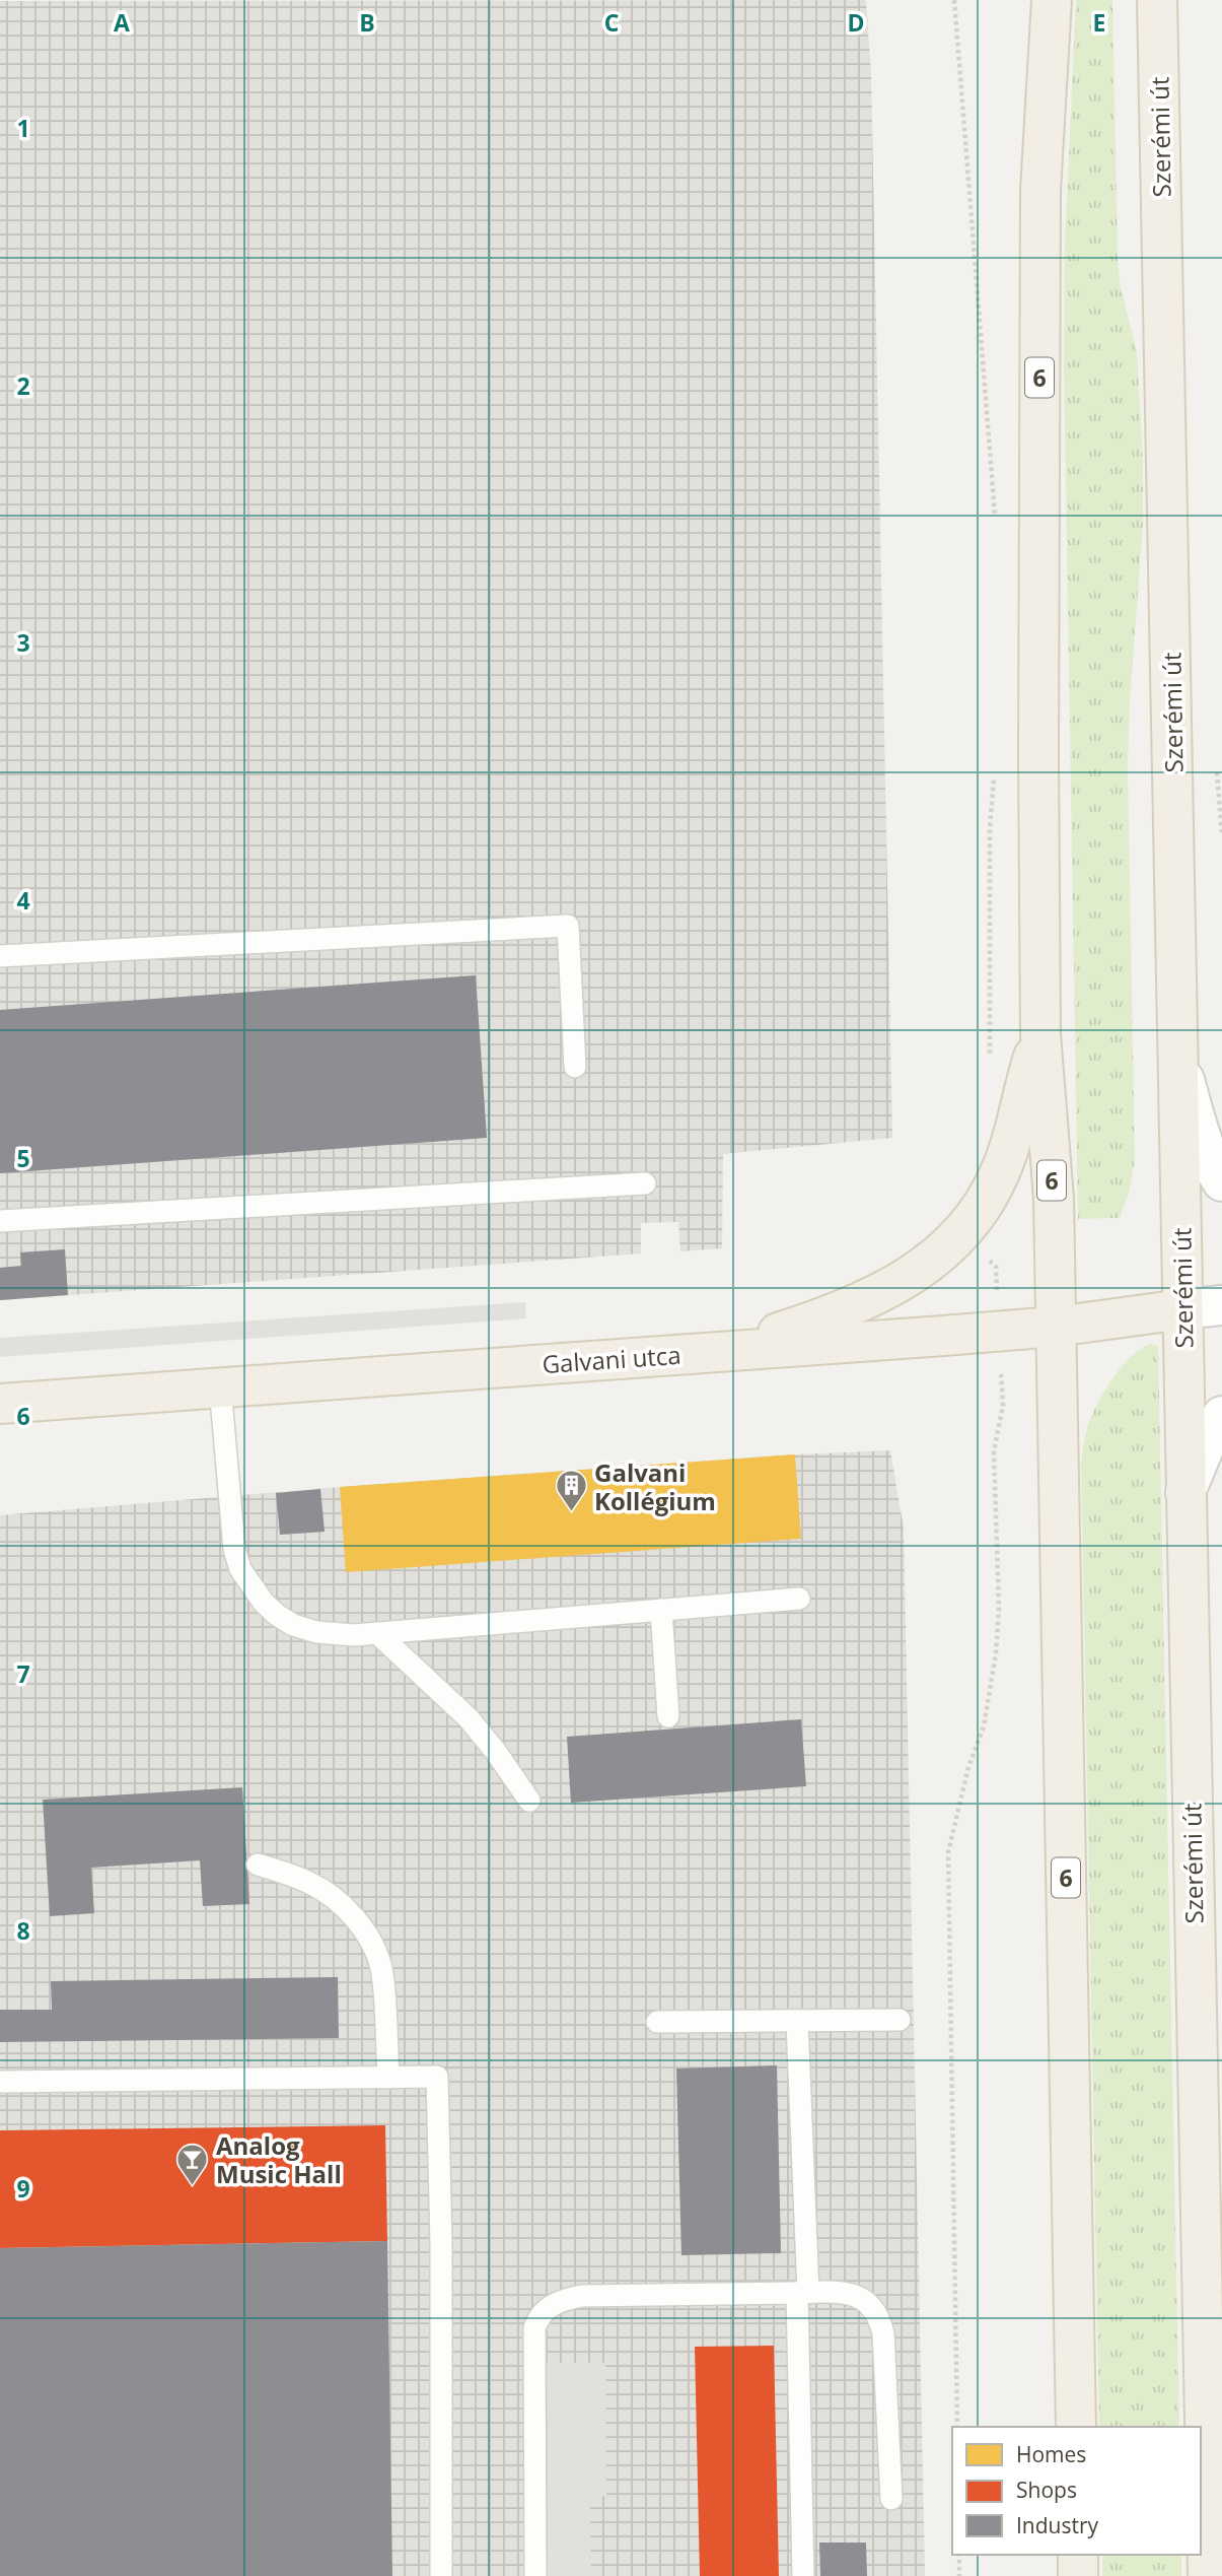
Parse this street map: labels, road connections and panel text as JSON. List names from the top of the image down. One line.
{"streets":{"main road":["Szerémi út","6","Galvani utca"]},"crossings":[["Szerémi út","Galvani utca"],["6","Galvani utca"]],"places":{"building":["Galvani Kollégium"],"bar":["Analog Music Hall"]},"legend":["Homes","Shops","Industry"],"grid":{"columns":["A","B","C","D","E"],"rows":["1","2","3","4","5","6","7","8","9"]}}
